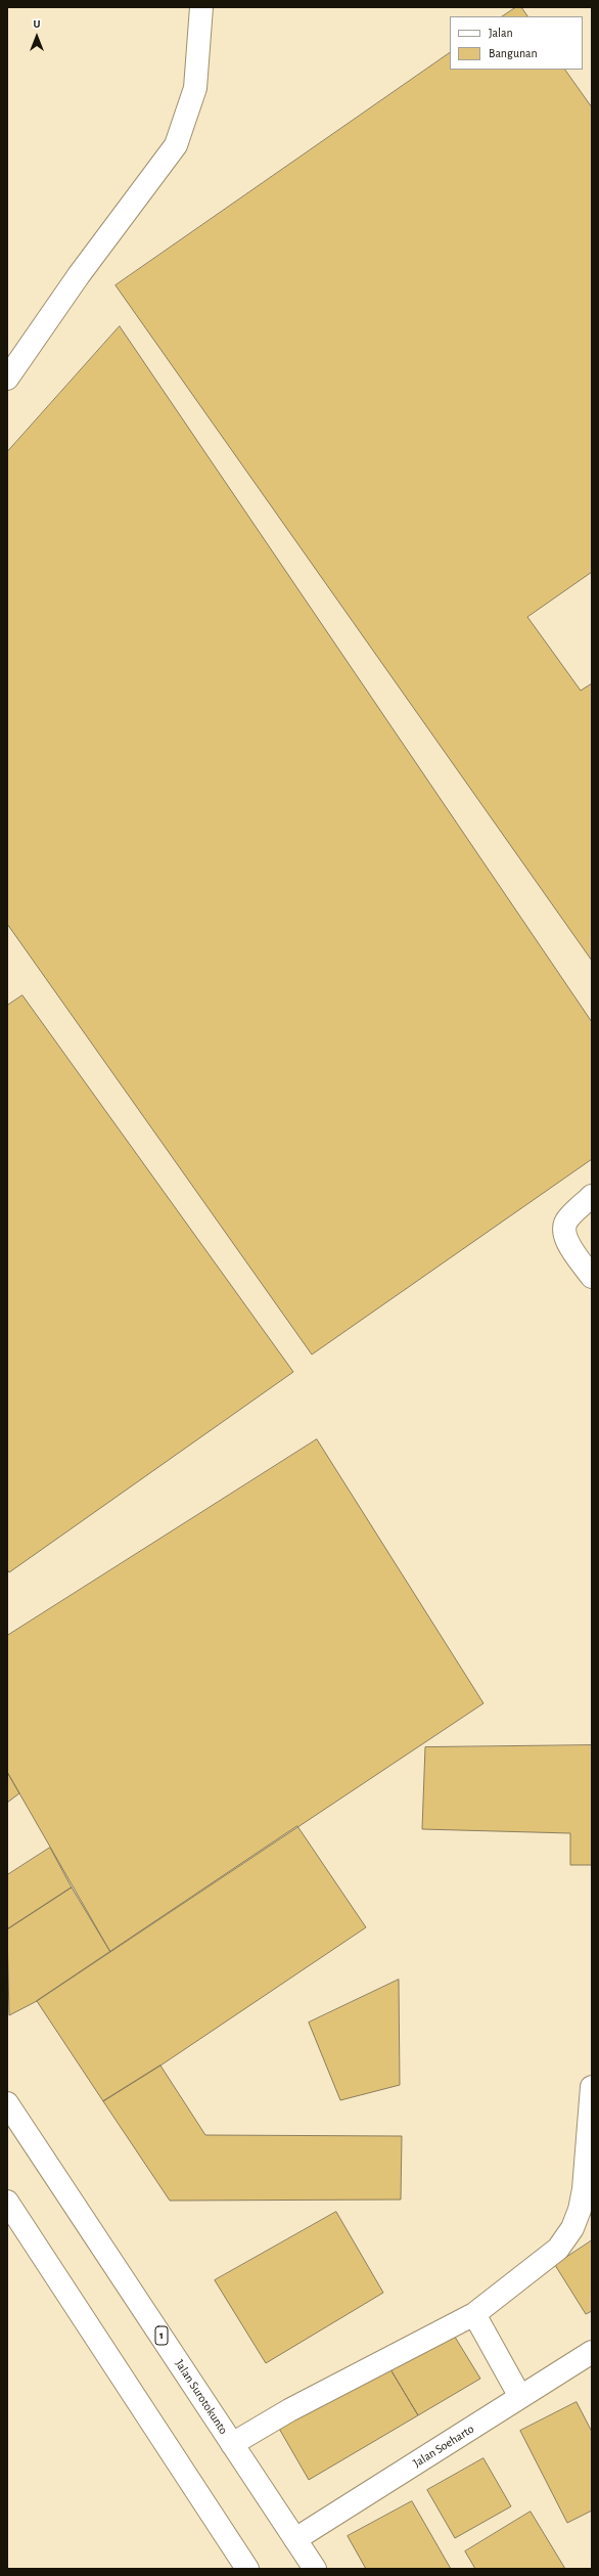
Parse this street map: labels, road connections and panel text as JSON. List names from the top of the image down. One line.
{"streets":{"main road":["1","Jalan Surotokunto","Jalan Soeharto"]},"crossings":[["Jalan Surotokunto","Jalan Soeharto"]],"legend":["Jalan","Bangunan"],"north":"top"}
